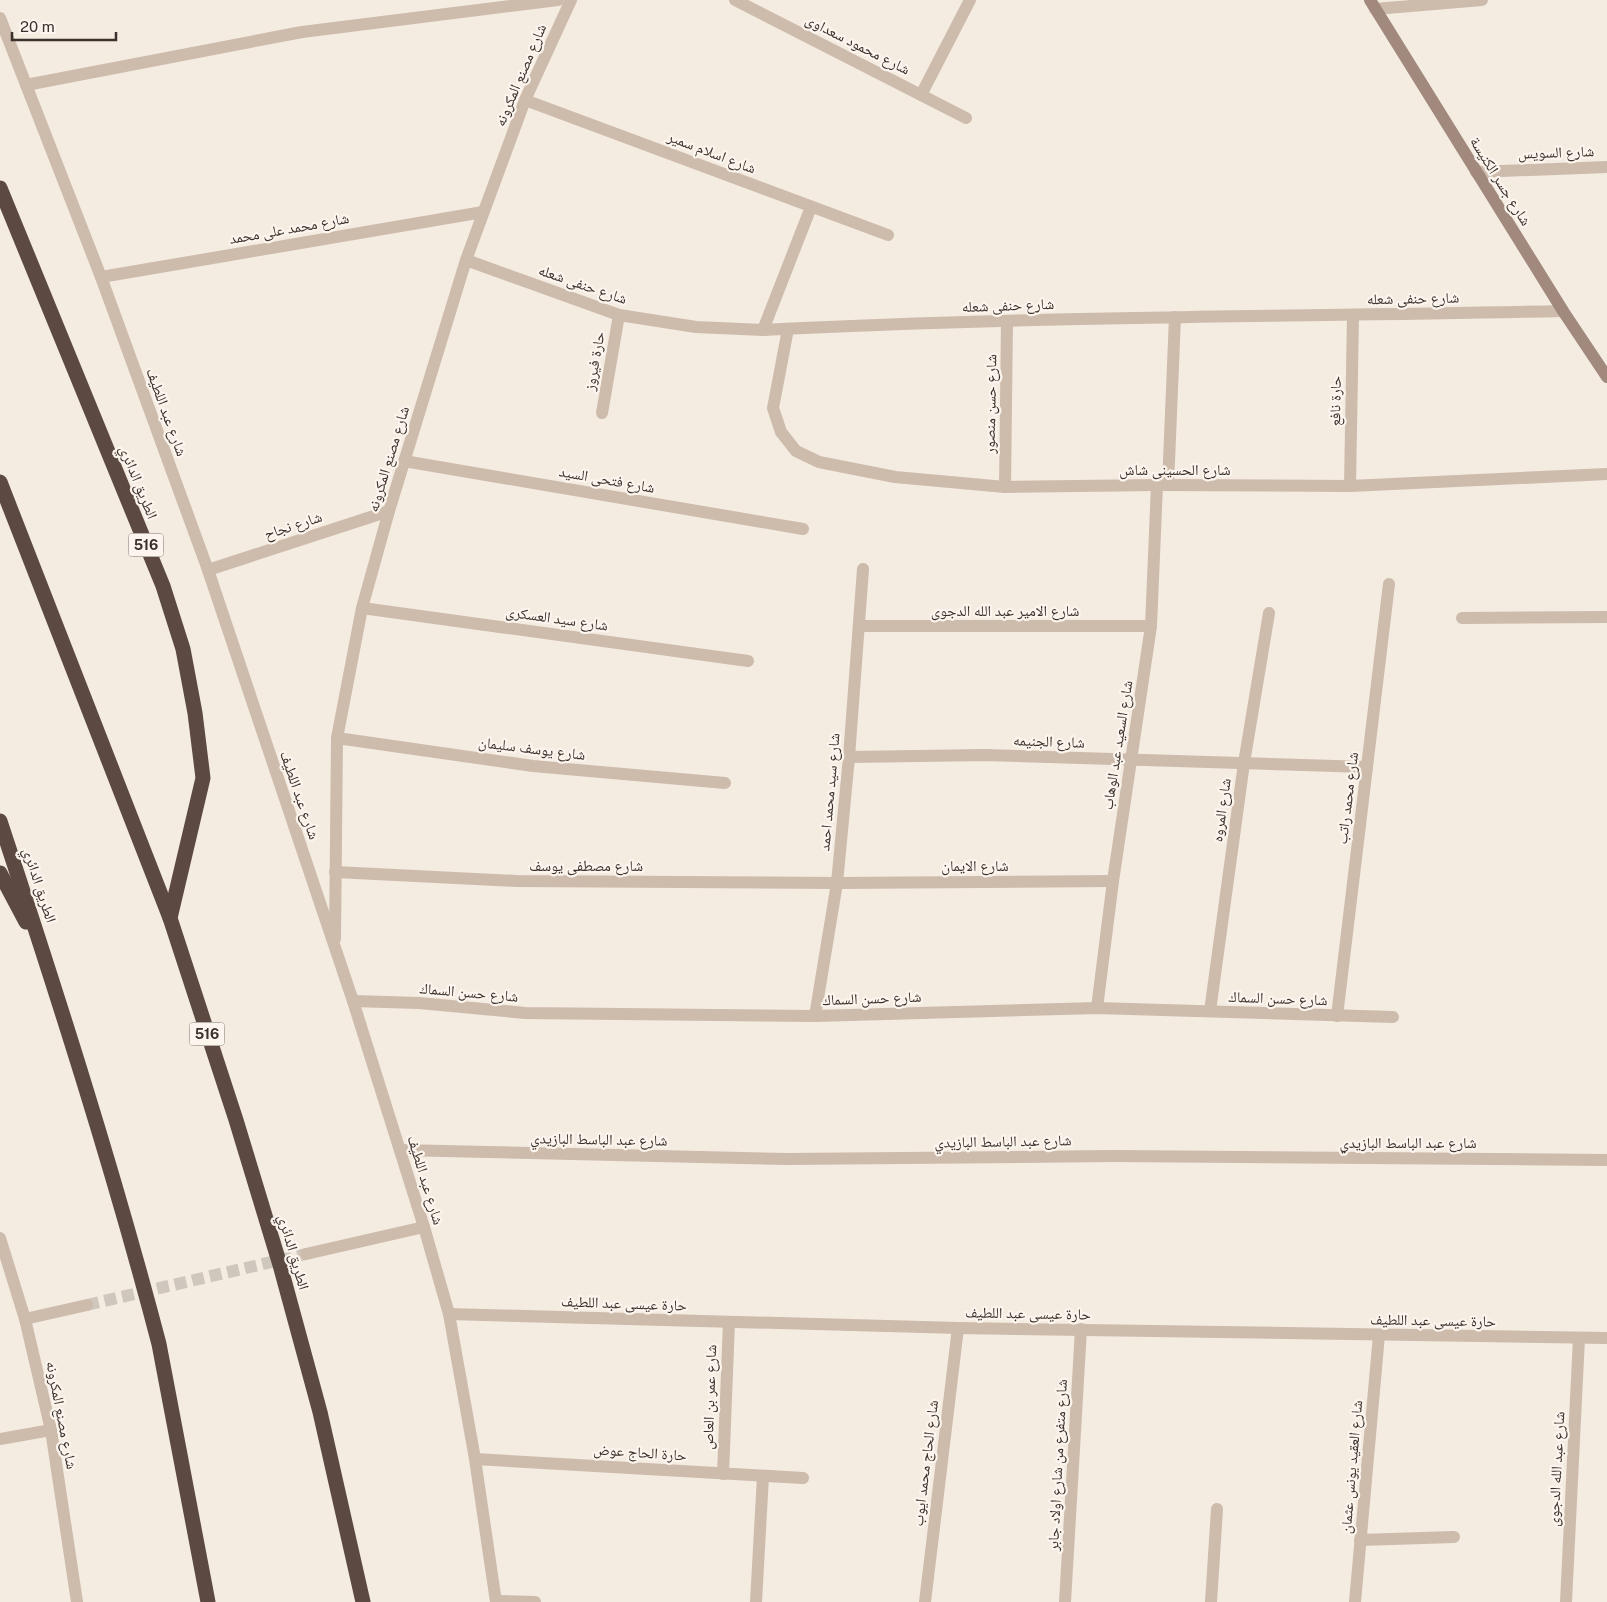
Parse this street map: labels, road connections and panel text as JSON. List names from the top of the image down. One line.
{"streets":{"highway":["الطريق الدائري","516"],"main road":["شارع جسر الكنيسة"],"street":["شارع محمود سعداوى","شارع مصنع المكرونه","شارع اسلام سمير","شارع السويس","شارع محمد على محمد","شارع حنفى شعله","حارة فيروز","حارة نافع","شارع حسن منصور","شارع عبد اللطيف","شارع الحسينى شاش","شارع فتحى السيد","شارع نجاح","شارع الامير عبد الله الدجوى","شارع سيد العسكرى","شارع الجنيمه","شارع السعيد عبد الوهاب","شارع يوسف سليمان","شارع سيد محمد احمد","شارع محمد راتب","شارع المروه","شارع مصطفى يوسف","شارع الايمان","شارع حسن السماك","شارع عبد الباسط البازيدي","حارة عيسى عبد اللطيف","شارع عمر بن العاص","حارة الحاج عوض","شارع الحاج محمد ايوب","شارع متفرع من شارع اولاد جابر","شارع العقيد يونس عثمان","شارع عبد الله الدجوى"]},"crossings":[["شارع مصنع المكرونه","شارع اسلام سمير"],["شارع مصنع المكرونه","شارع محمد على محمد"],["شارع مصنع المكرونه","شارع حنفى شعله"],["شارع مصنع المكرونه","شارع عبد اللطيف"],["شارع مصنع المكرونه","شارع فتحى السيد"],["شارع مصنع المكرونه","شارع نجاح"],["شارع مصنع المكرونه","شارع سيد العسكرى"],["شارع مصنع المكرونه","شارع يوسف سليمان"],["شارع مصنع المكرونه","شارع مصطفى يوسف"],["شارع السويس","شارع جسر الكنيسة"],["شارع جسر الكنيسة","شارع حنفى شعله"],["شارع محمد على محمد","شارع عبد اللطيف"],["شارع حنفى شعله","حارة فيروز"],["شارع حنفى شعله","حارة نافع"],["شارع حنفى شعله","شارع حسن منصور"],["شارع حنفى شعله","شارع الحسينى شاش"],["شارع حنفى شعله","شارع السعيد عبد الوهاب"],["حارة نافع","شارع الحسينى شاش"],["شارع حسن منصور","شارع الحسينى شاش"],["شارع عبد اللطيف","شارع نجاح"],["شارع عبد اللطيف","شارع حسن السماك"],["شارع عبد اللطيف","شارع عبد الباسط البازيدي"],["شارع عبد اللطيف","حارة عيسى عبد اللطيف"],["شارع عبد اللطيف","حارة الحاج عوض"],["شارع الحسينى شاش","شارع السعيد عبد الوهاب"],["شارع الامير عبد الله الدجوى","شارع السعيد عبد الوهاب"],["شارع الامير عبد الله الدجوى","شارع سيد محمد احمد"],["شارع الجنيمه","شارع السعيد عبد الوهاب"],["شارع الجنيمه","شارع سيد محمد احمد"],["شارع الجنيمه","شارع محمد راتب"],["شارع الجنيمه","شارع المروه"],["شارع السعيد عبد الوهاب","شارع الايمان"],["شارع السعيد عبد الوهاب","شارع حسن السماك"],["شارع سيد محمد احمد","شارع مصطفى يوسف"],["شارع سيد محمد احمد","شارع الايمان"],["شارع سيد محمد احمد","شارع حسن السماك"],["شارع محمد راتب","شارع حسن السماك"],["شارع المروه","شارع حسن السماك"],["شارع مصطفى يوسف","شارع الايمان"],["حارة عيسى عبد اللطيف","شارع عمر بن العاص"],["حارة عيسى عبد اللطيف","شارع الحاج محمد ايوب"],["حارة عيسى عبد اللطيف","شارع متفرع من شارع اولاد جابر"],["حارة عيسى عبد اللطيف","شارع العقيد يونس عثمان"],["حارة عيسى عبد اللطيف","شارع عبد الله الدجوى"],["شارع عمر بن العاص","حارة الحاج عوض"]],"scale_bar":"20 m"}
